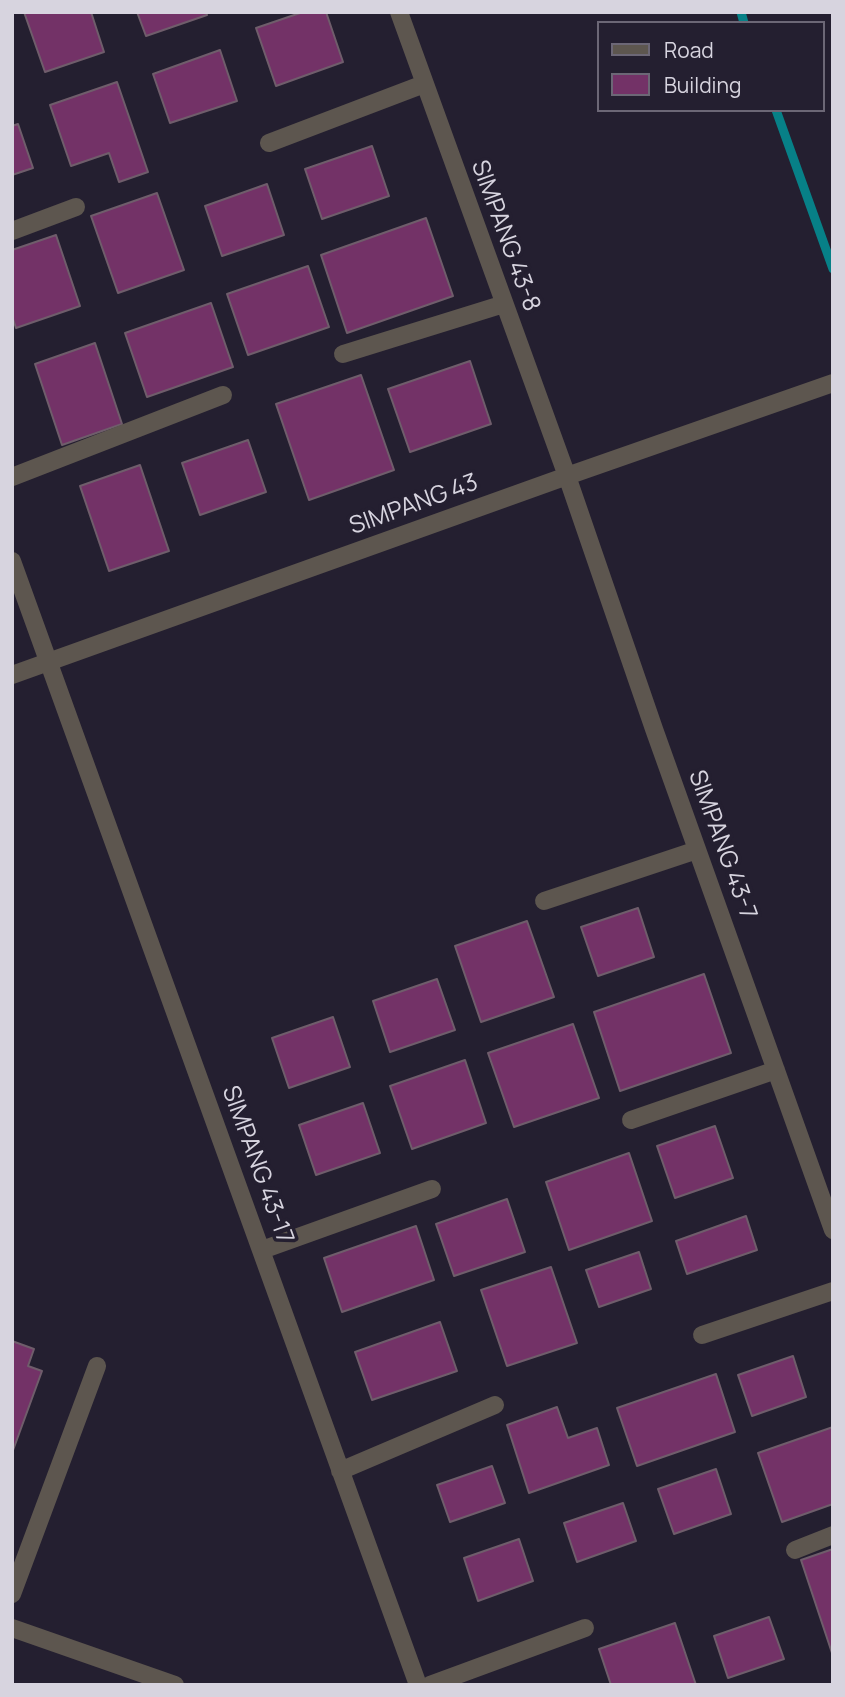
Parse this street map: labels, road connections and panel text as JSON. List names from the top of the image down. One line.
{"streets":{"street":["SIMPANG 43-8","SIMPANG 43","SIMPANG 43-7","SIMPANG 43-17"]},"crossings":[["SIMPANG 43-8","SIMPANG 43"],["SIMPANG 43-8","SIMPANG 43-7"],["SIMPANG 43","SIMPANG 43-7"],["SIMPANG 43","SIMPANG 43-17"]],"legend":["Road","Building"]}
